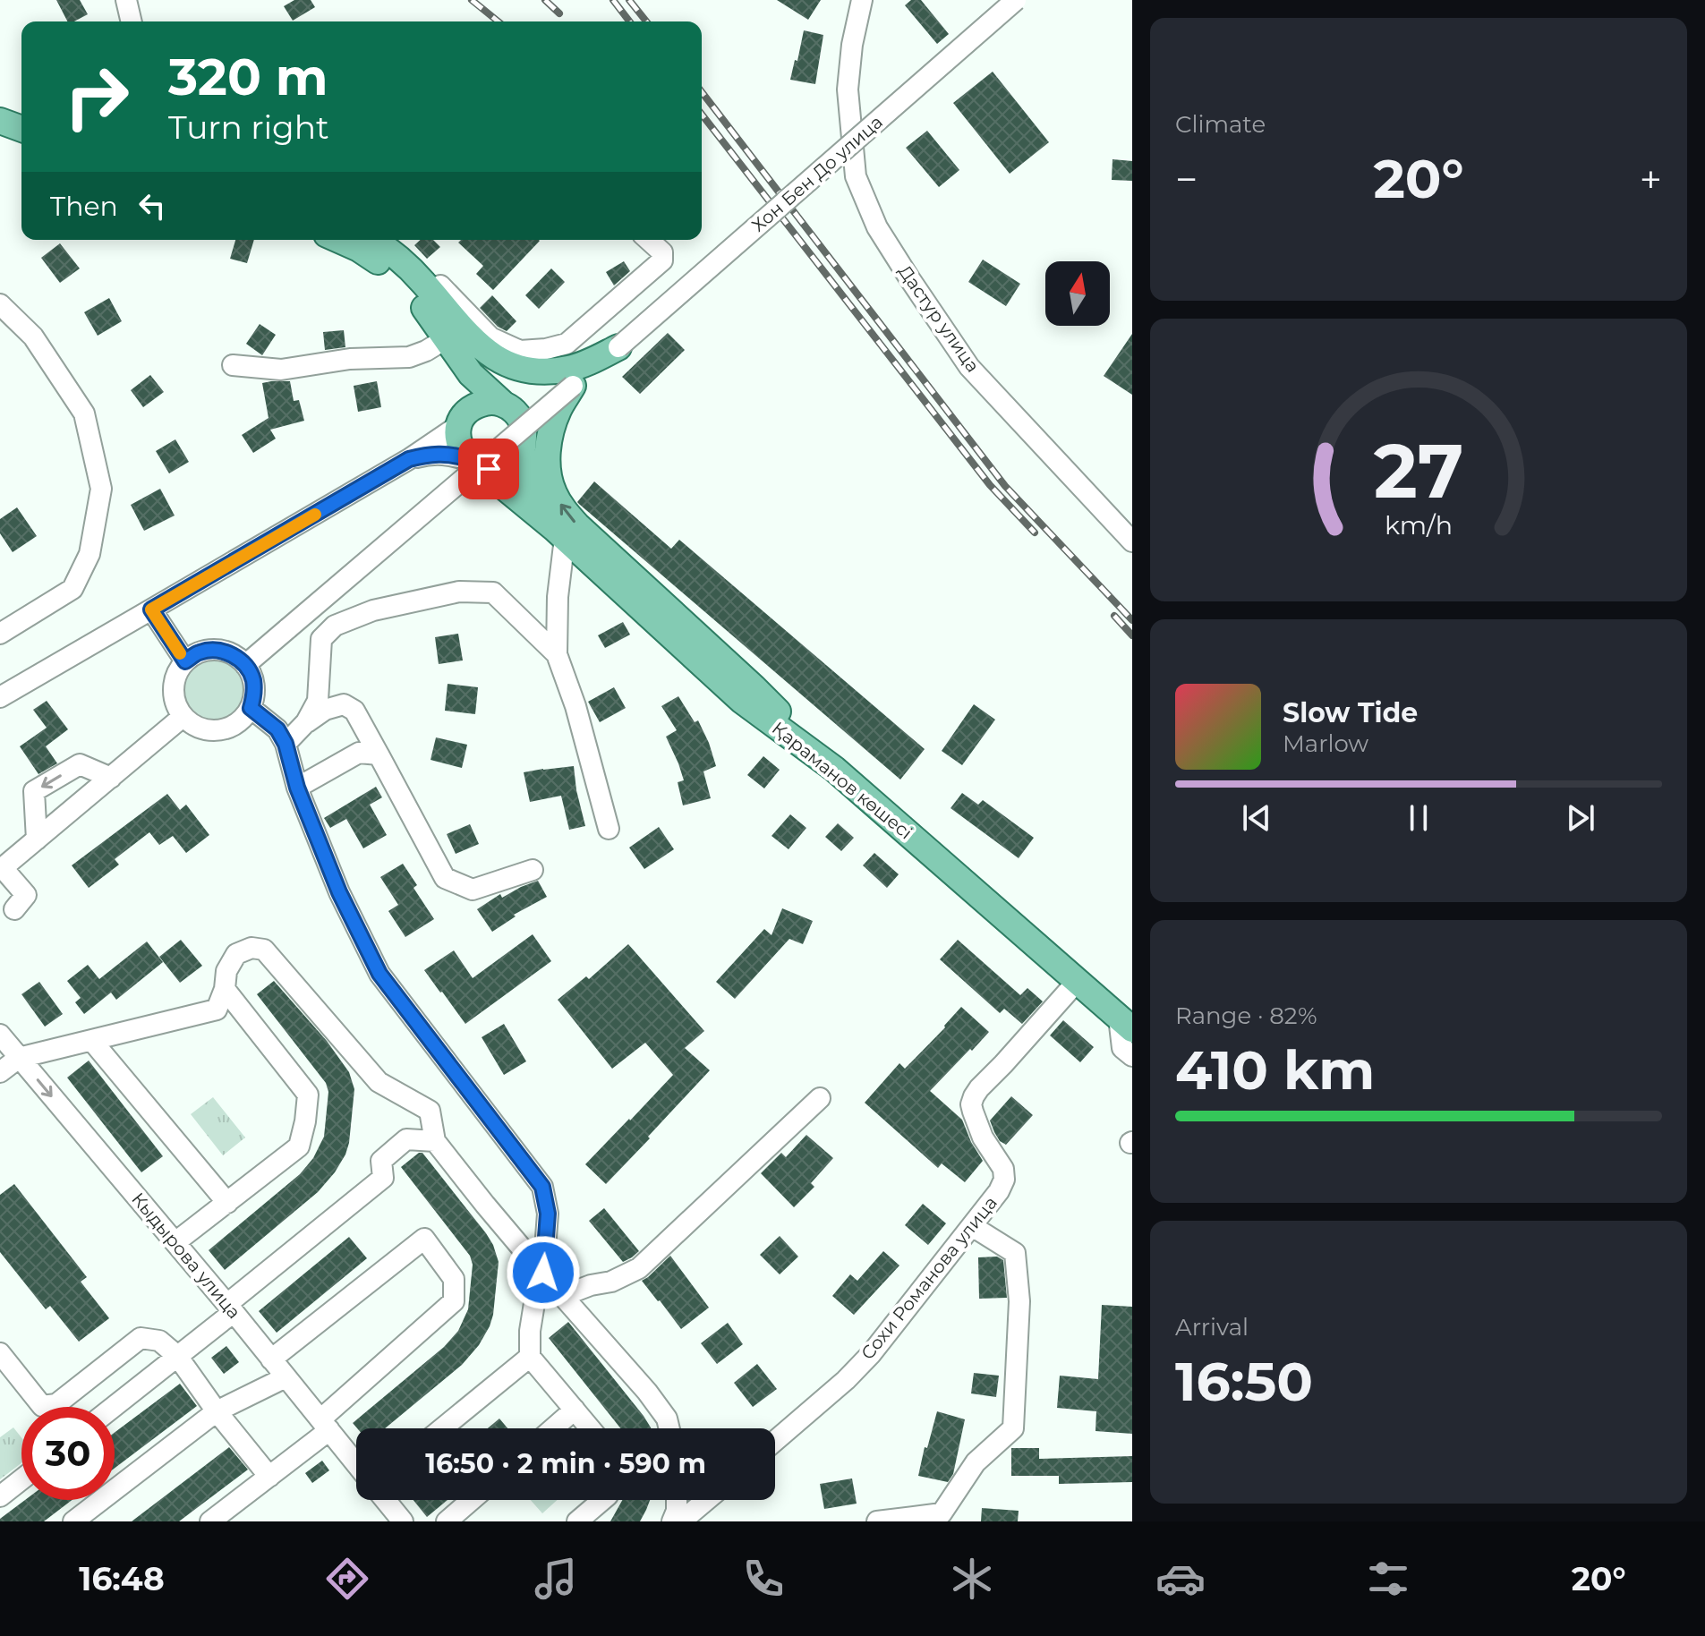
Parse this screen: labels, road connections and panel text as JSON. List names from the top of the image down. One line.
{"streets":{"main road":["Қараманов көшесі"],"street":["Хон Бен До улица","Дастур улица","Кыдырова улица","Сохи Романова улица"]},"crossings":[["Қараманов көшесі","Сохи Романова улица"]],"north":"top","page":{"tile":["Climate",["Range · 82%","410 km"],["Arrival","16:50"]],"turn":["320 m","Turn right"],"heat":["−","20°","+"],"then":"Then","song":["Slow Tide","Marlow"],"limit":"30","trip":"16:50 · 2 min · 590 m","tabs":["16:48","20°"],"gauge":["27","km/h"]}}
